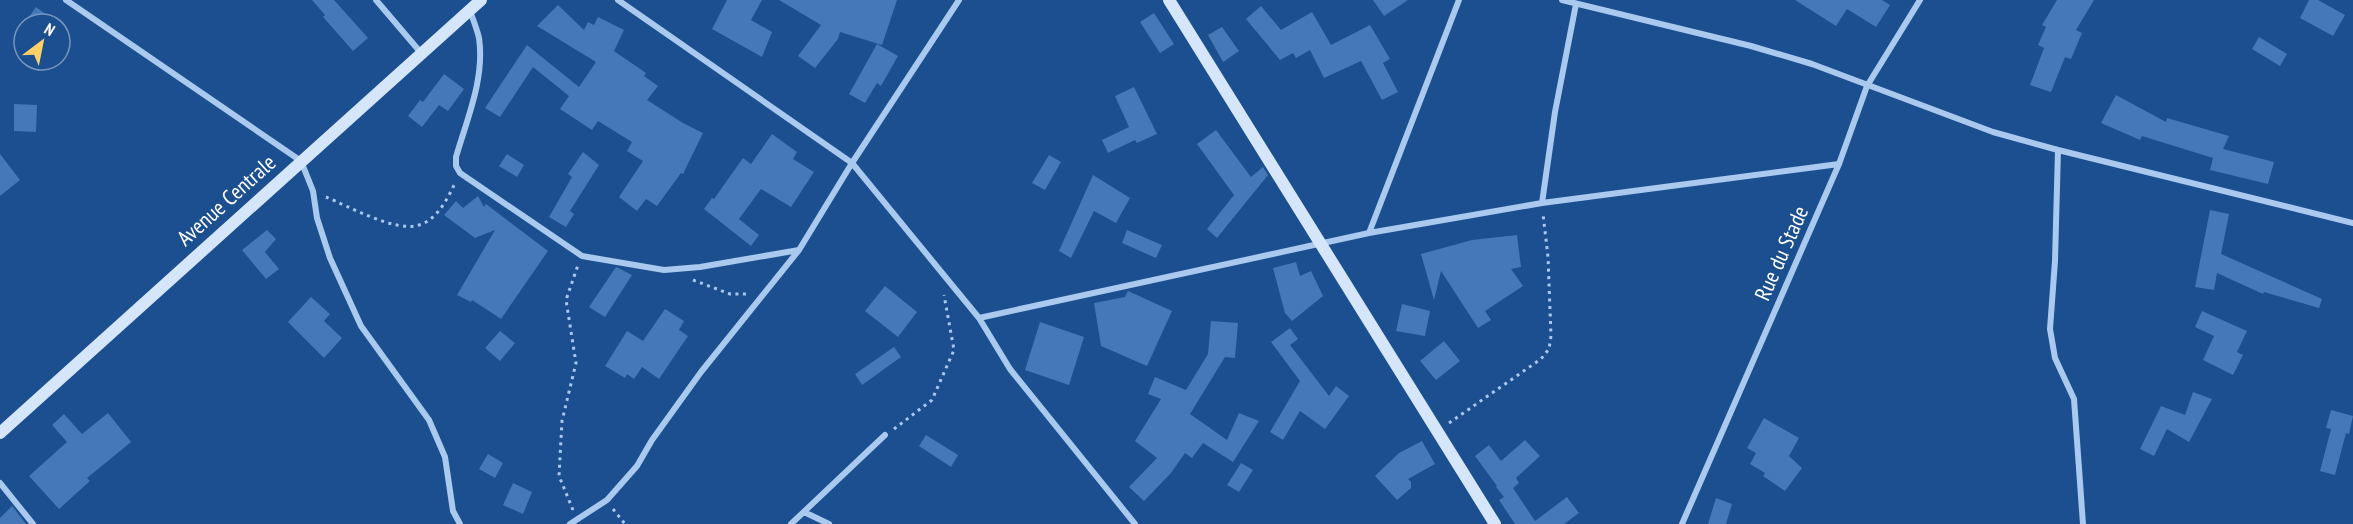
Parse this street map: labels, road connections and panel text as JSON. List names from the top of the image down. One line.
{"streets":{"main road":["Avenue Centrale"],"street":["Rue du Stade"]},"north":"top right"}
